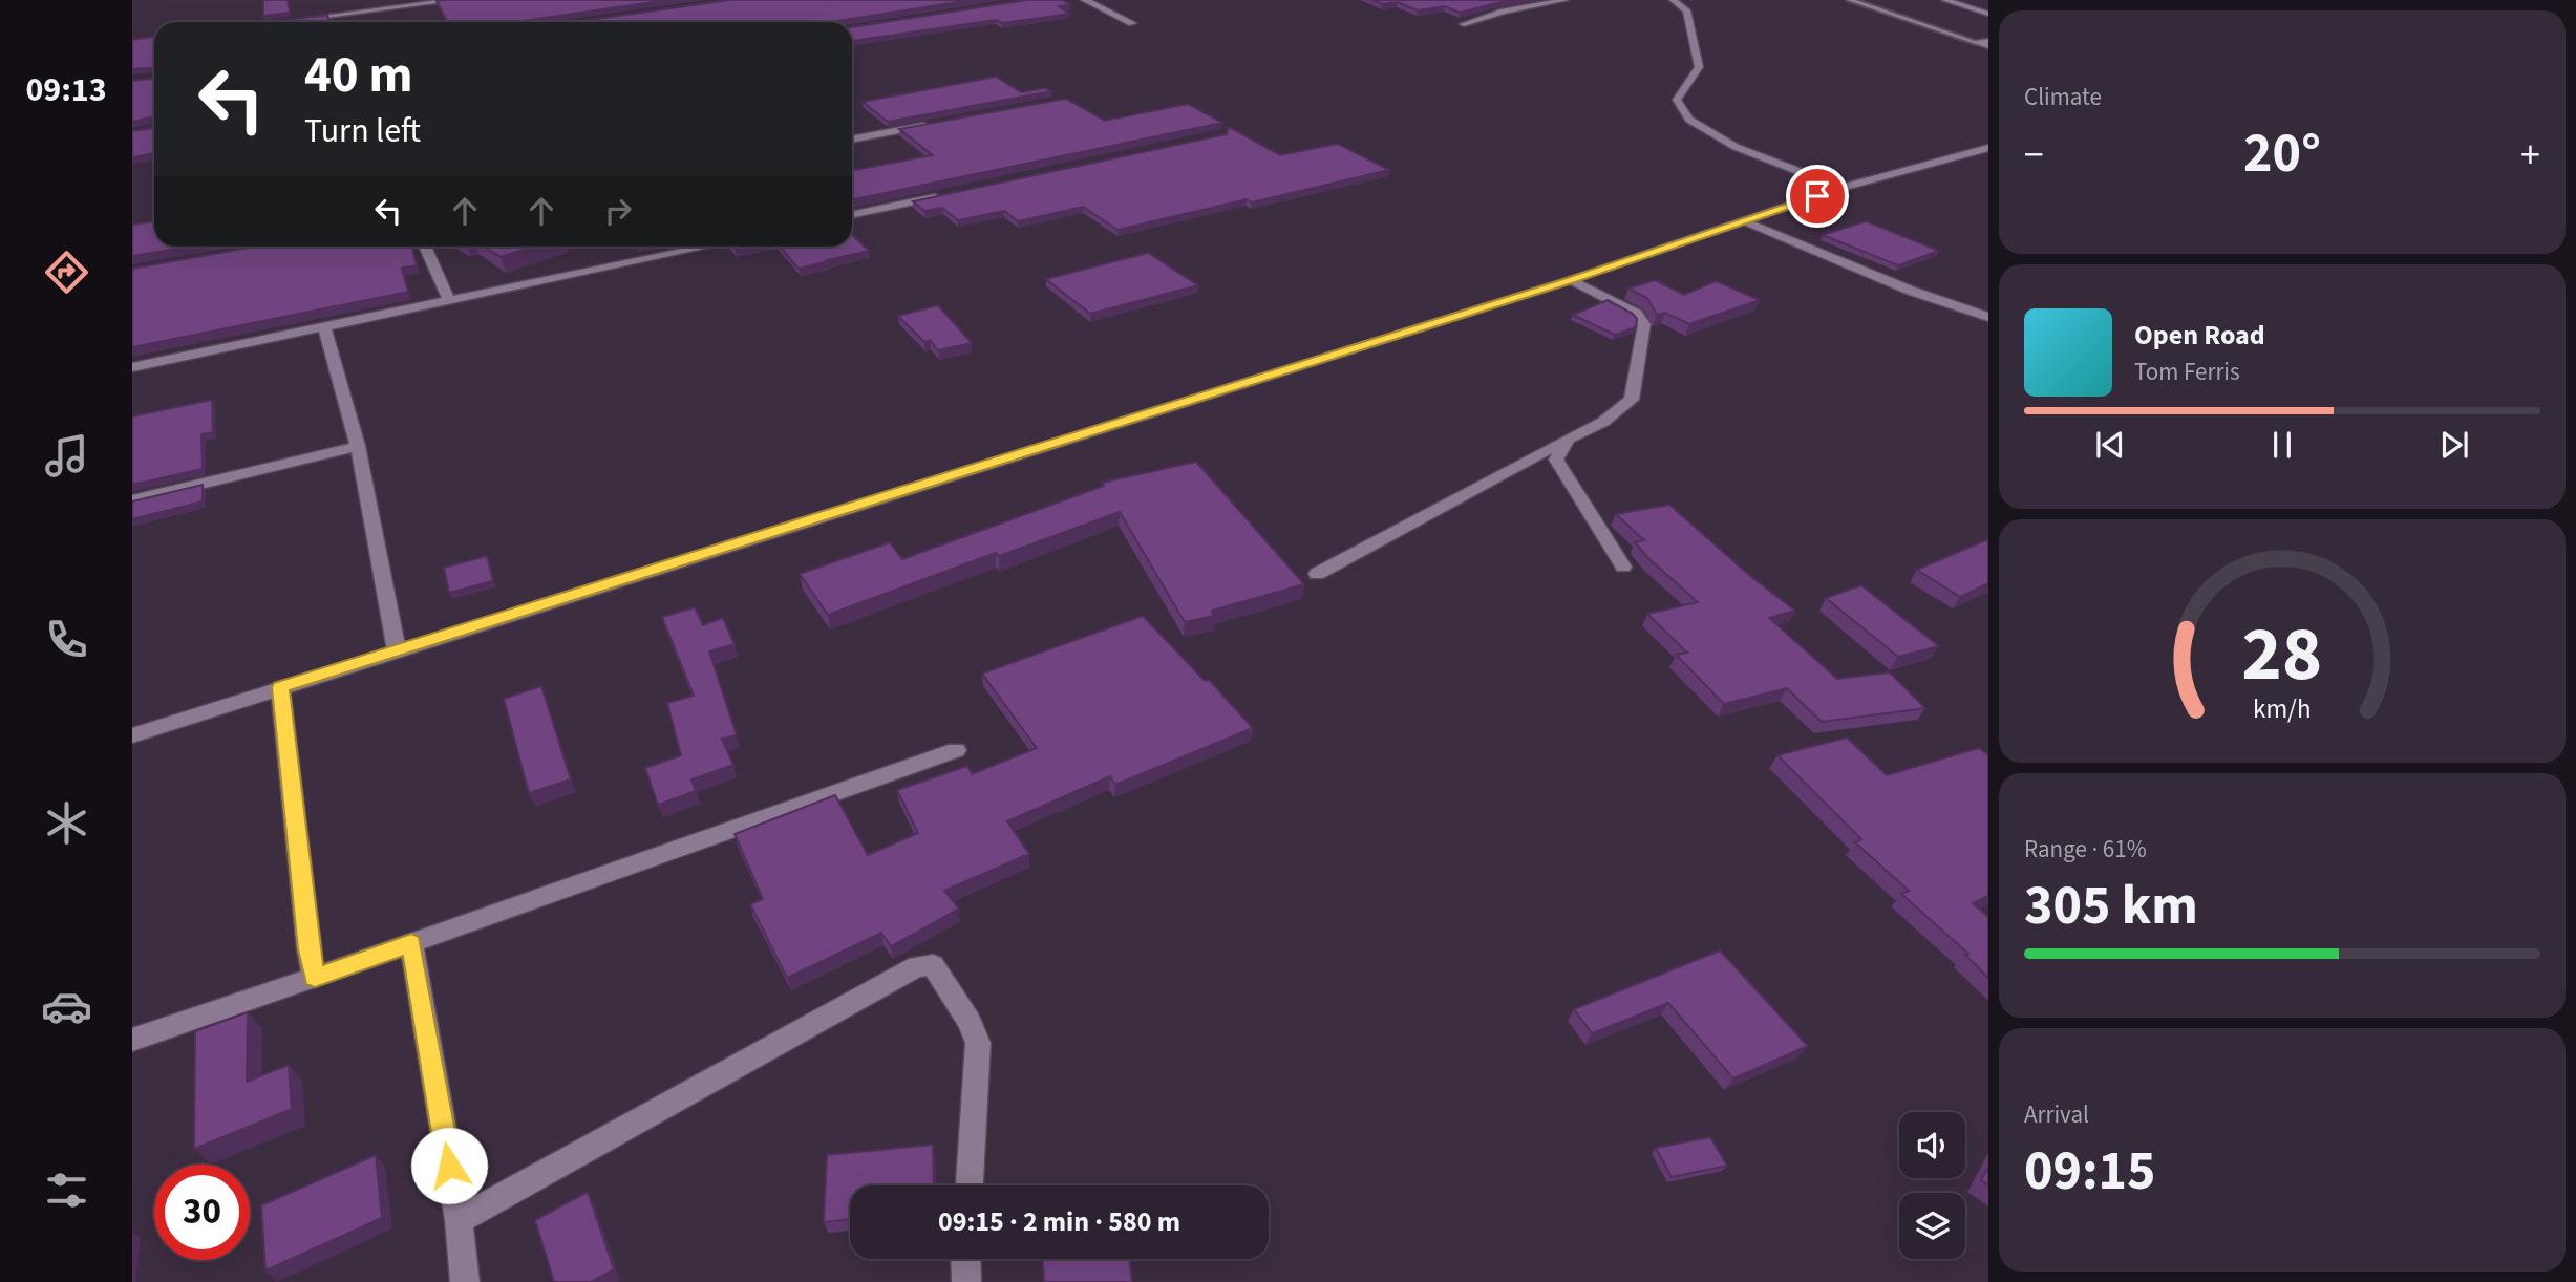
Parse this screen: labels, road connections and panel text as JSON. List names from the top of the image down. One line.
{"page":{"tabs":"09:13","tile":["Climate",["Range · 61%","305 km"],["Arrival","09:15"]],"turn":["40 m","Turn left"],"heat":["−","20°","+"],"song":["Open Road","Tom Ferris"],"limit":"30","trip":"09:15 · 2 min · 580 m","gauge":["28","km/h"]}}
